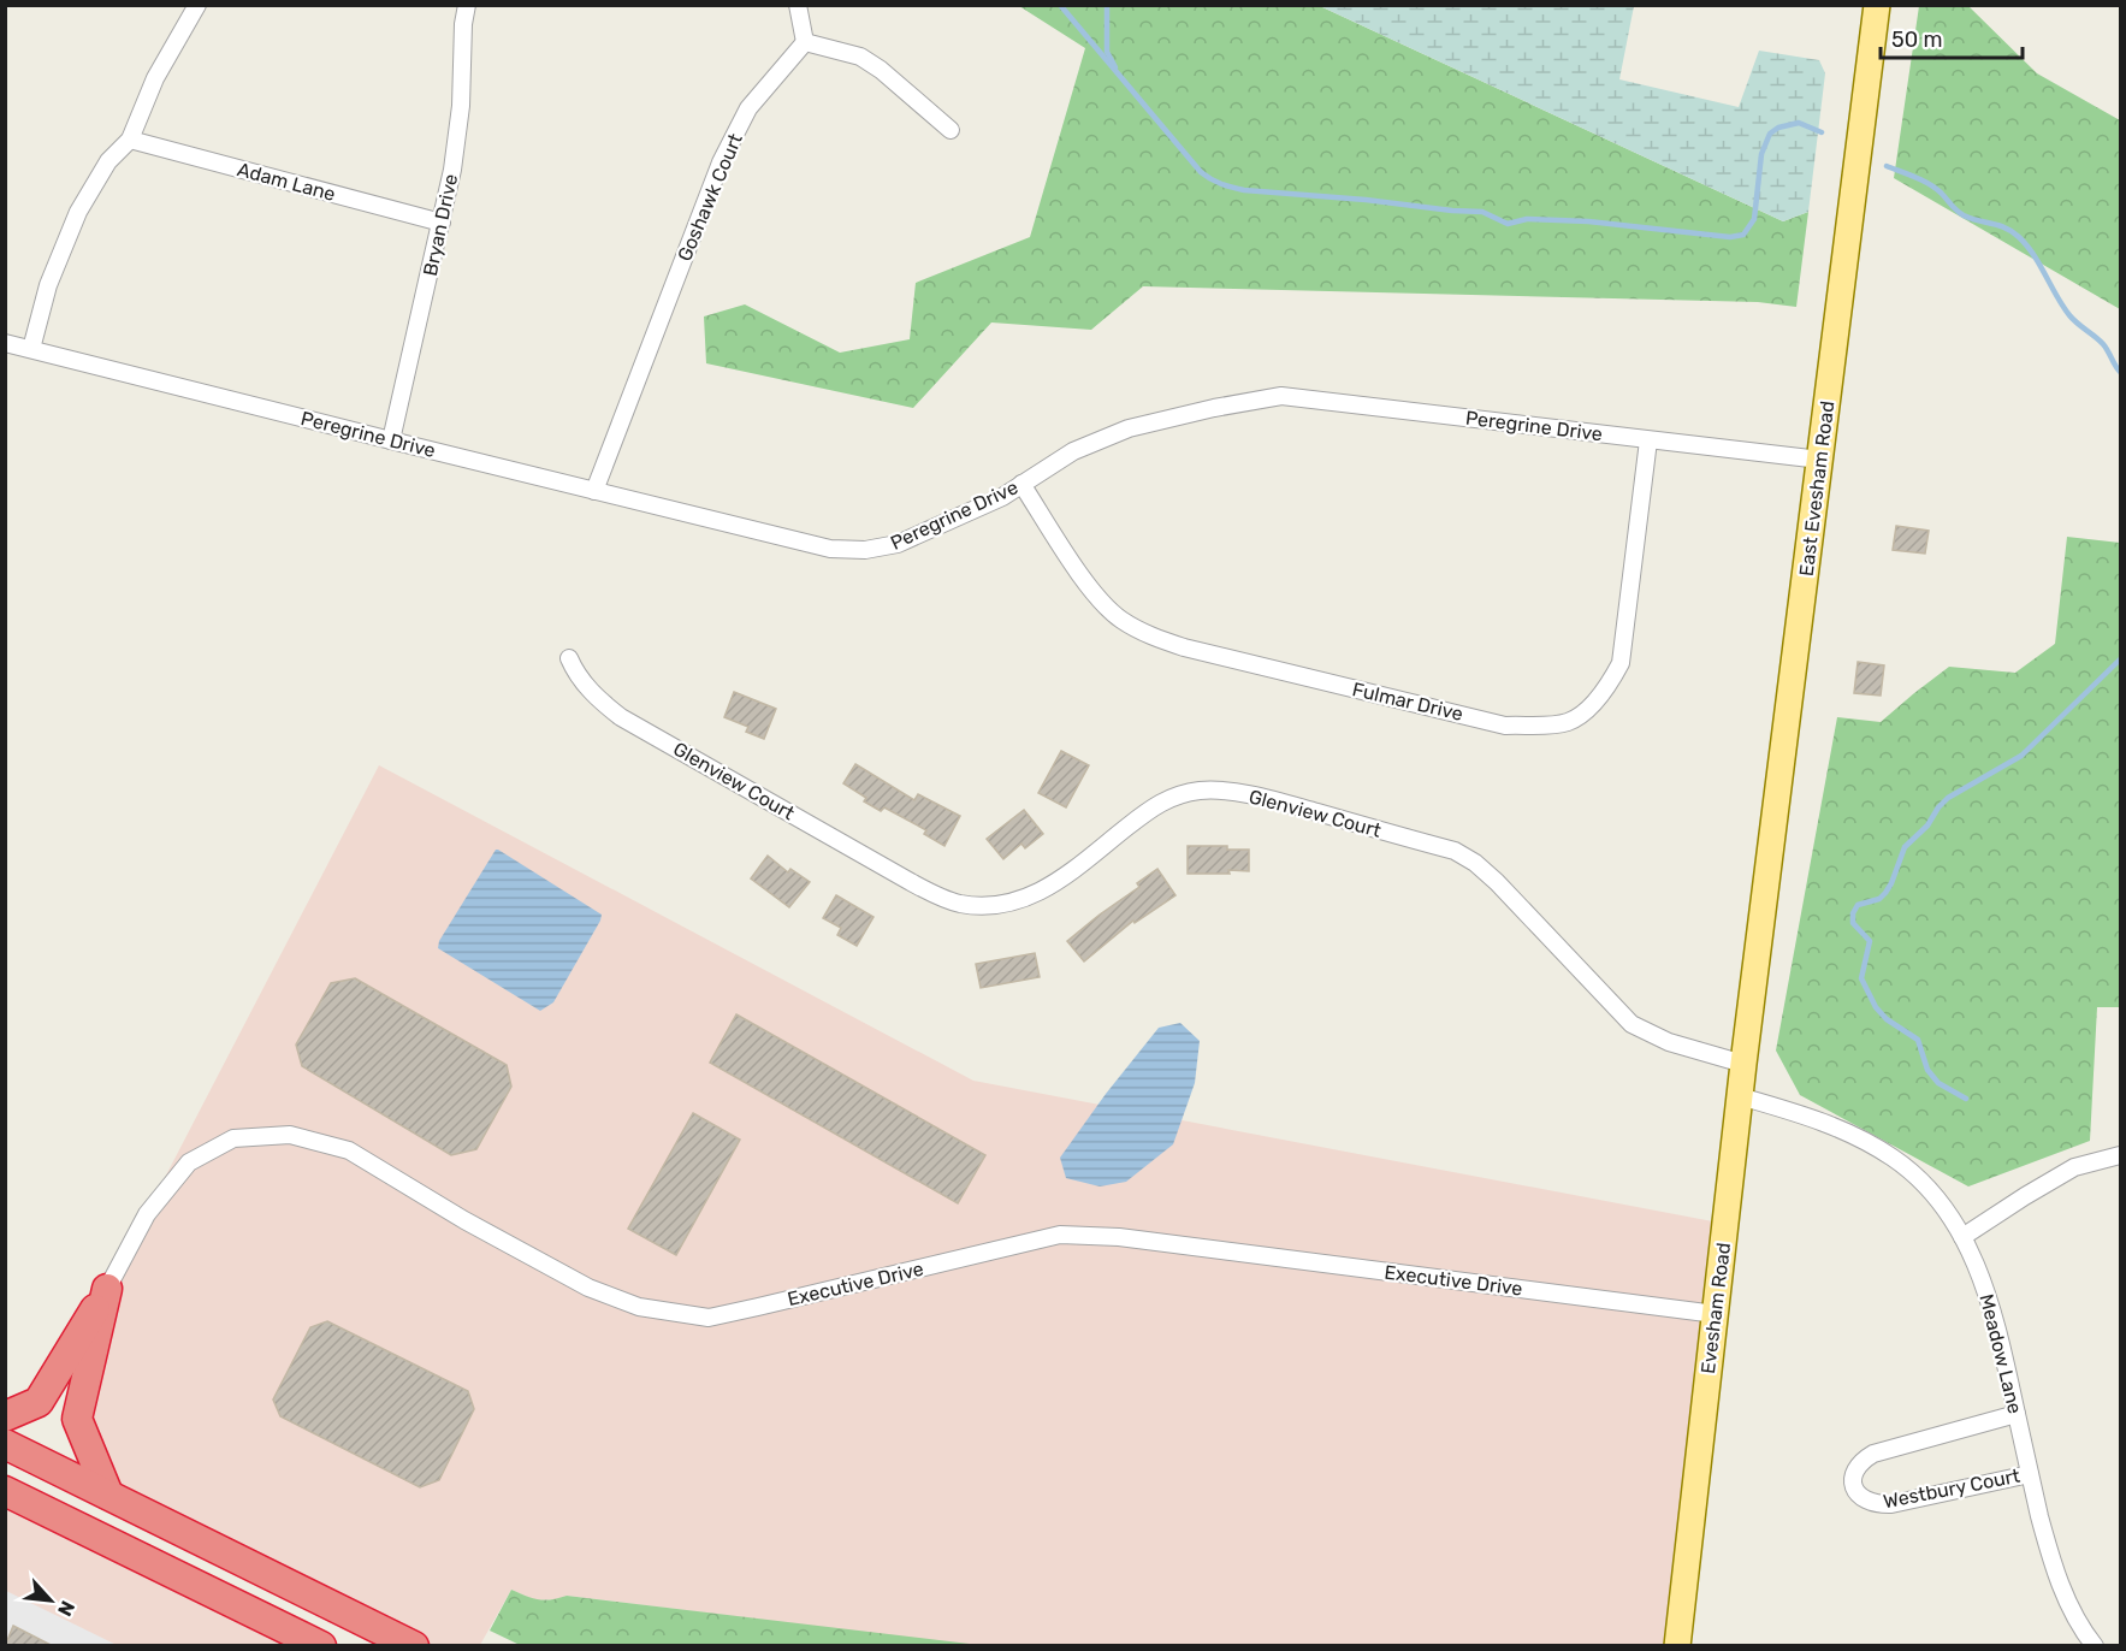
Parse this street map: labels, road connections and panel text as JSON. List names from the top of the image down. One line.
{"streets":{"main road":["East Evesham Road","Evesham Road"],"street":["Adam Lane","Goshawk Court","Bryan Drive","Peregrine Drive","Fulmar Drive","Glenview Court","Executive Drive","Meadow Lane","Westbury Court"]},"crossings":[["Adam Lane","Bryan Drive"],["Goshawk Court","Peregrine Drive"],["Bryan Drive","Peregrine Drive"],["Peregrine Drive","East Evesham Road"],["Peregrine Drive","Fulmar Drive"],["East Evesham Road","Evesham Road"],["Glenview Court","Evesham Road"],["Executive Drive","Evesham Road"],["Evesham Road","Meadow Lane"],["Meadow Lane","Westbury Court"]],"scale_bar":"50 m","north":"bottom right"}
